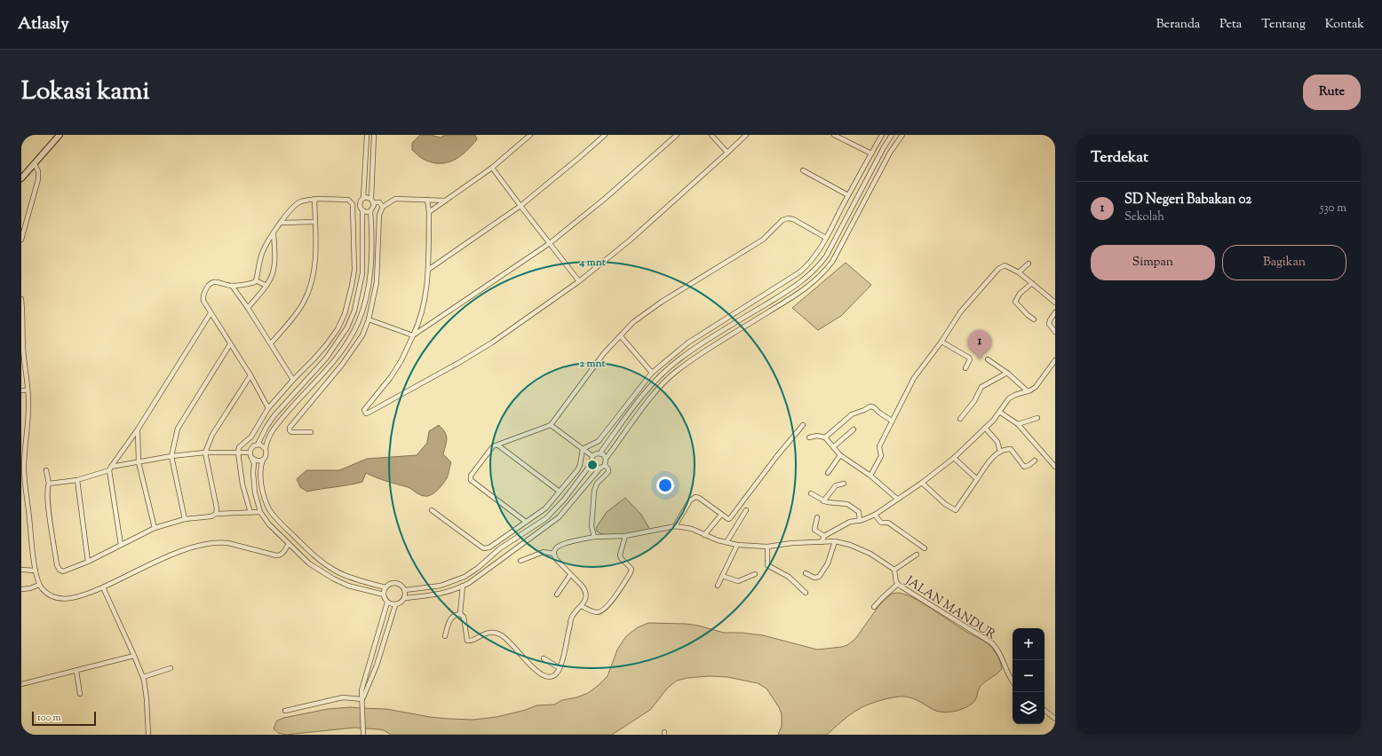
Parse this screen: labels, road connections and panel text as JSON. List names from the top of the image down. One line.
{"streets":{"street":["JALAN MANDUR"]},"scale_bar":"100 m","page":{"header":"Atlasly","nav":["Beranda","Peta","Tentang","Kontak"],"title":"Lokasi kami","buttons":["Rute",["Simpan","Bagikan"]],"heading":"Terdekat","list":[{"mark":"1","name":"SD Negeri Babakan 02","note":"Sekolah","value":"530 m"}],"pins":"1","map_buttons":["+","−"],"scale":"100 m"},"rings":["4 mnt","2 mnt"]}
